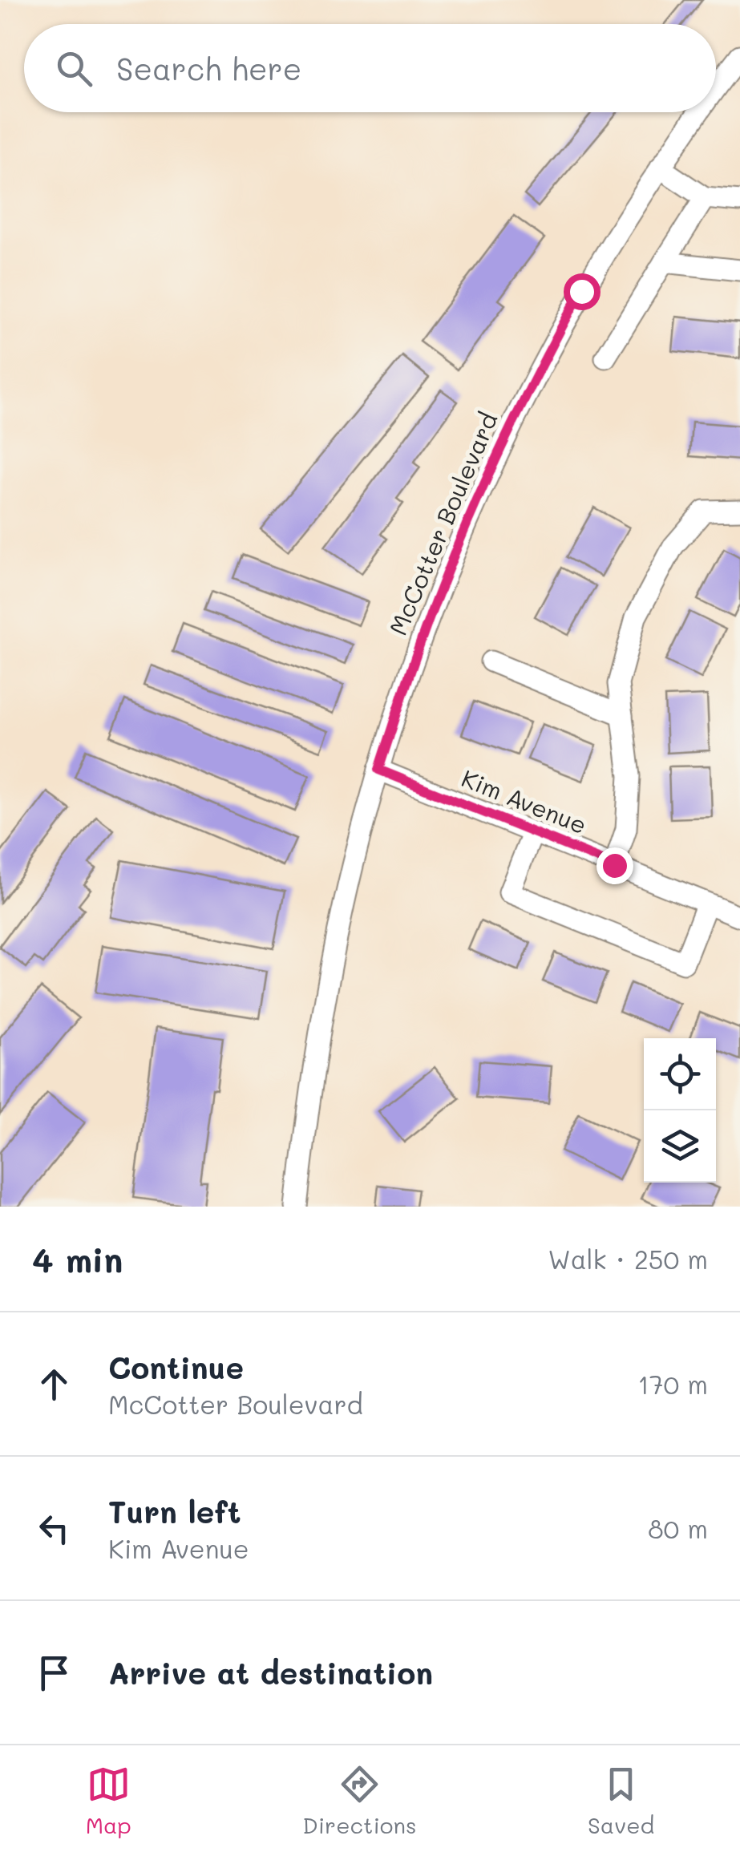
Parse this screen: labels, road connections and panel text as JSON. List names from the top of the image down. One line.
{"streets":{"street":["McCotter Boulevard","Kim Avenue"]},"crossings":[["McCotter Boulevard","Kim Avenue"]],"page":{"search":"Search here","heading":["4 min","Walk · 250 m"],"list":[["Continue","McCotter Boulevard","170 m"],["Turn left","Kim Avenue","80 m"],"Arrive at destination"],"nav":["Map","Directions","Saved"]}}
